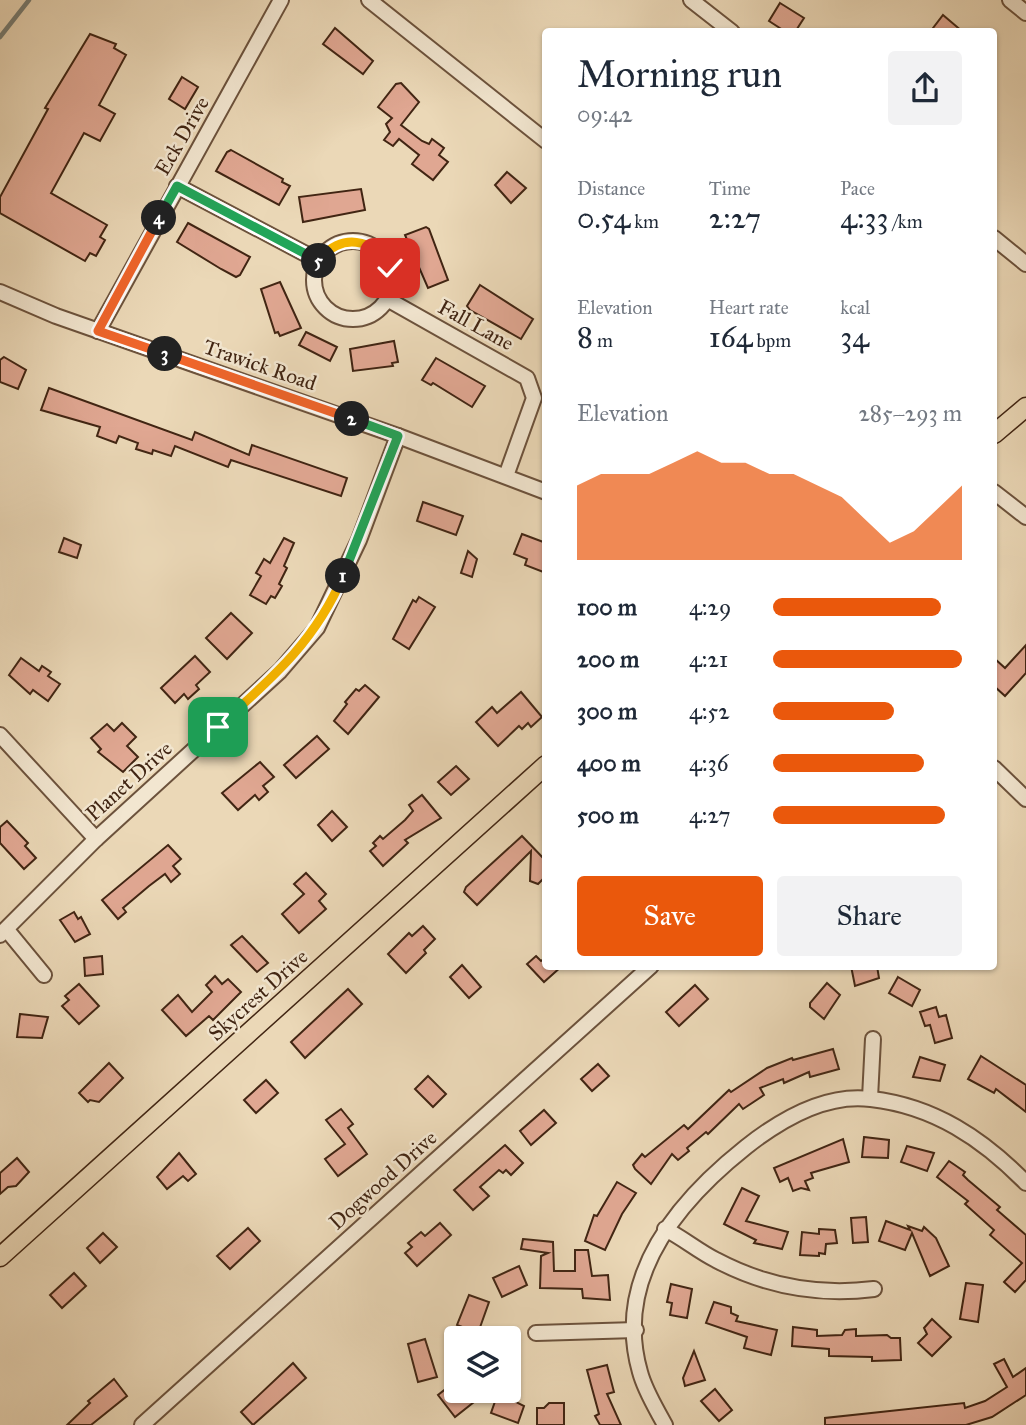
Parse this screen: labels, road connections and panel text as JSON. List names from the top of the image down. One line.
{"streets":{"main road":["Skycrest Drive"],"street":["Eck Drive","Fall Lane","Trawick Road","Planet Drive","Dogwood Drive"]},"crossings":[["Eck Drive","Trawick Road"],["Fall Lane","Trawick Road"],["Trawick Road","Planet Drive"]],"page":{"heading":["Morning run","09:42"],"stats":[["Distance","0.54 km"],["Time","2:27"],["Pace","4:33 /km"],["Elevation","8 m"],["Heart rate","164 bpm"],["kcal","34"]],"pins":["4","5","3","2","1"],"chart":["Elevation","285–293 m"],"list":[{"name":"100 m","note":"4:29"},{"name":"200 m","note":"4:21"},{"name":"300 m","note":"4:52"},{"name":"400 m","note":"4:36"},{"name":"500 m","note":"4:27"}],"buttons":["Save","Share"]}}
